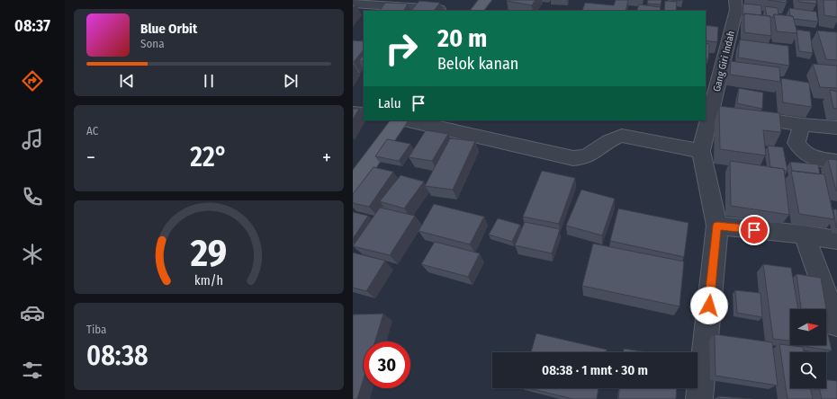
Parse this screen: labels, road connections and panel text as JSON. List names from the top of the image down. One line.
{"streets":{"street":["Gang Giri Indah"]},"north":"right","page":{"tabs":"08:37","turn":["20 m","Belok kanan"],"song":["Blue Orbit","Sona"],"then":"Lalu","tile":["AC",["Tiba","08:38"]],"heat":["−","22°","+"],"limit":"30","trip":"08:38 · 1 mnt · 30 m","gauge":["29","km/h"]}}
